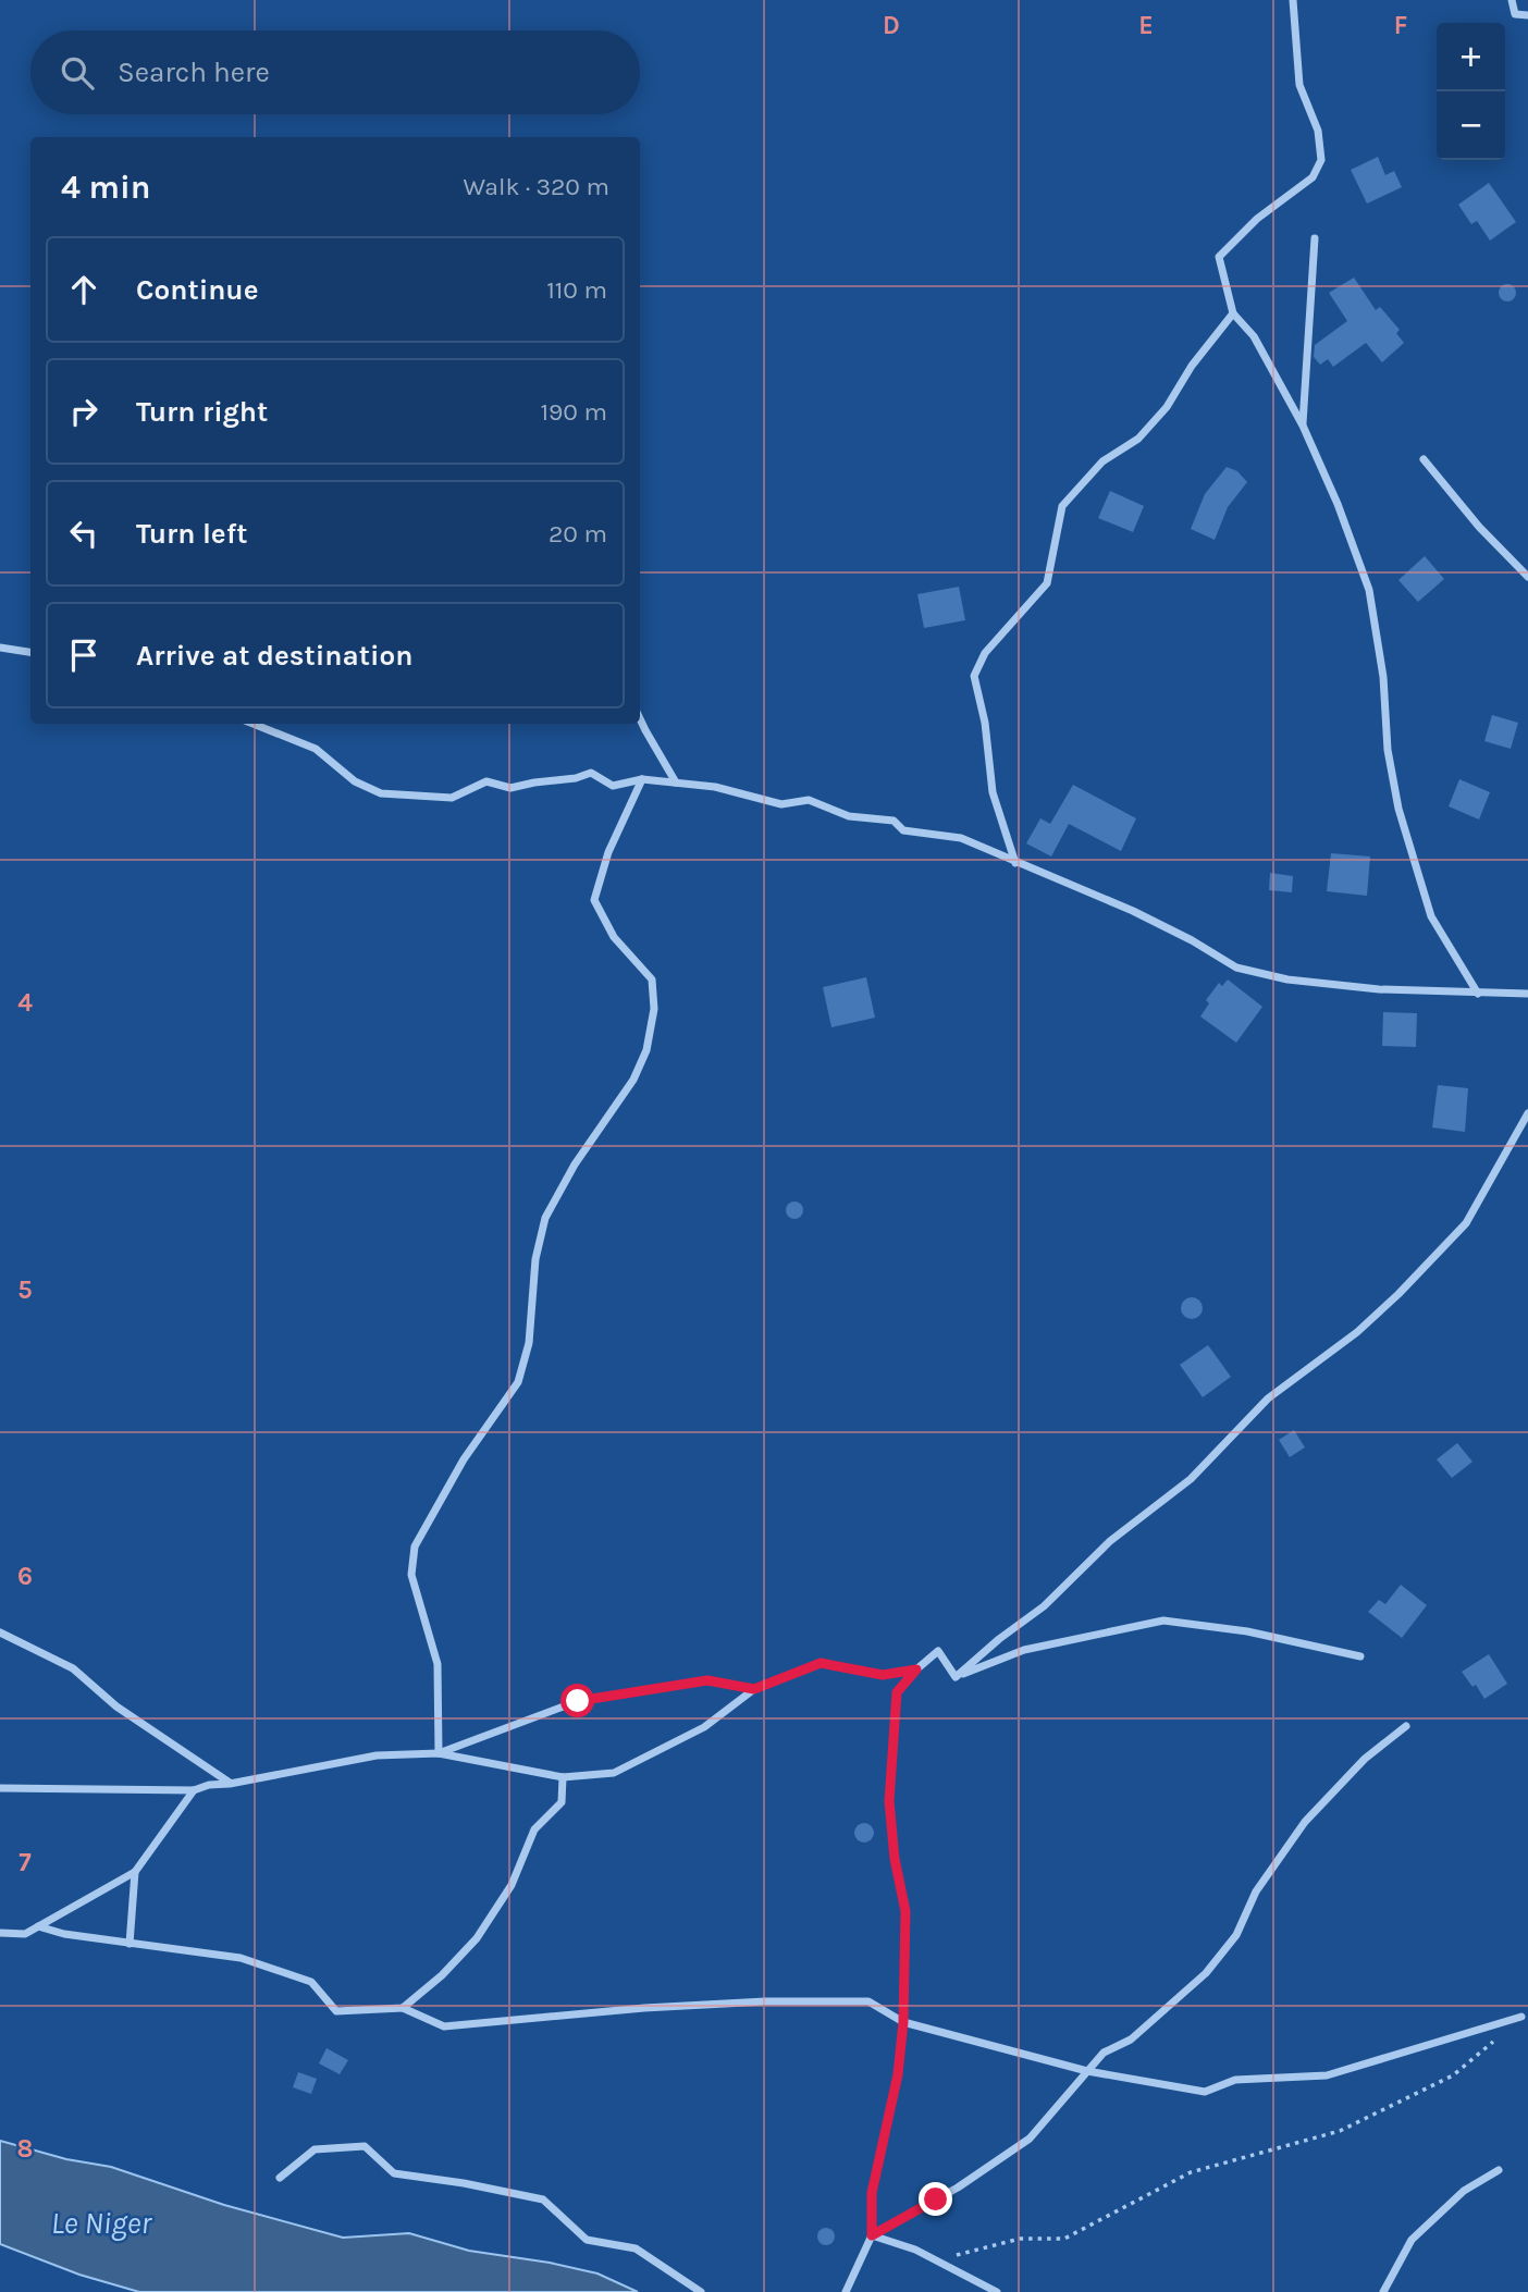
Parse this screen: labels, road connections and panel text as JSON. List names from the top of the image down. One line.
{"water":["Le Niger"],"page":{"map_buttons":["+","−"],"search":"Search here","heading":["4 min","Walk · 320 m"],"list":[["Continue","110 m"],["Turn right","190 m"],["Turn left","20 m"],"Arrive at destination"]},"grid":{"columns":["D","E","F"],"rows":["4","5","6","7","8"]}}
